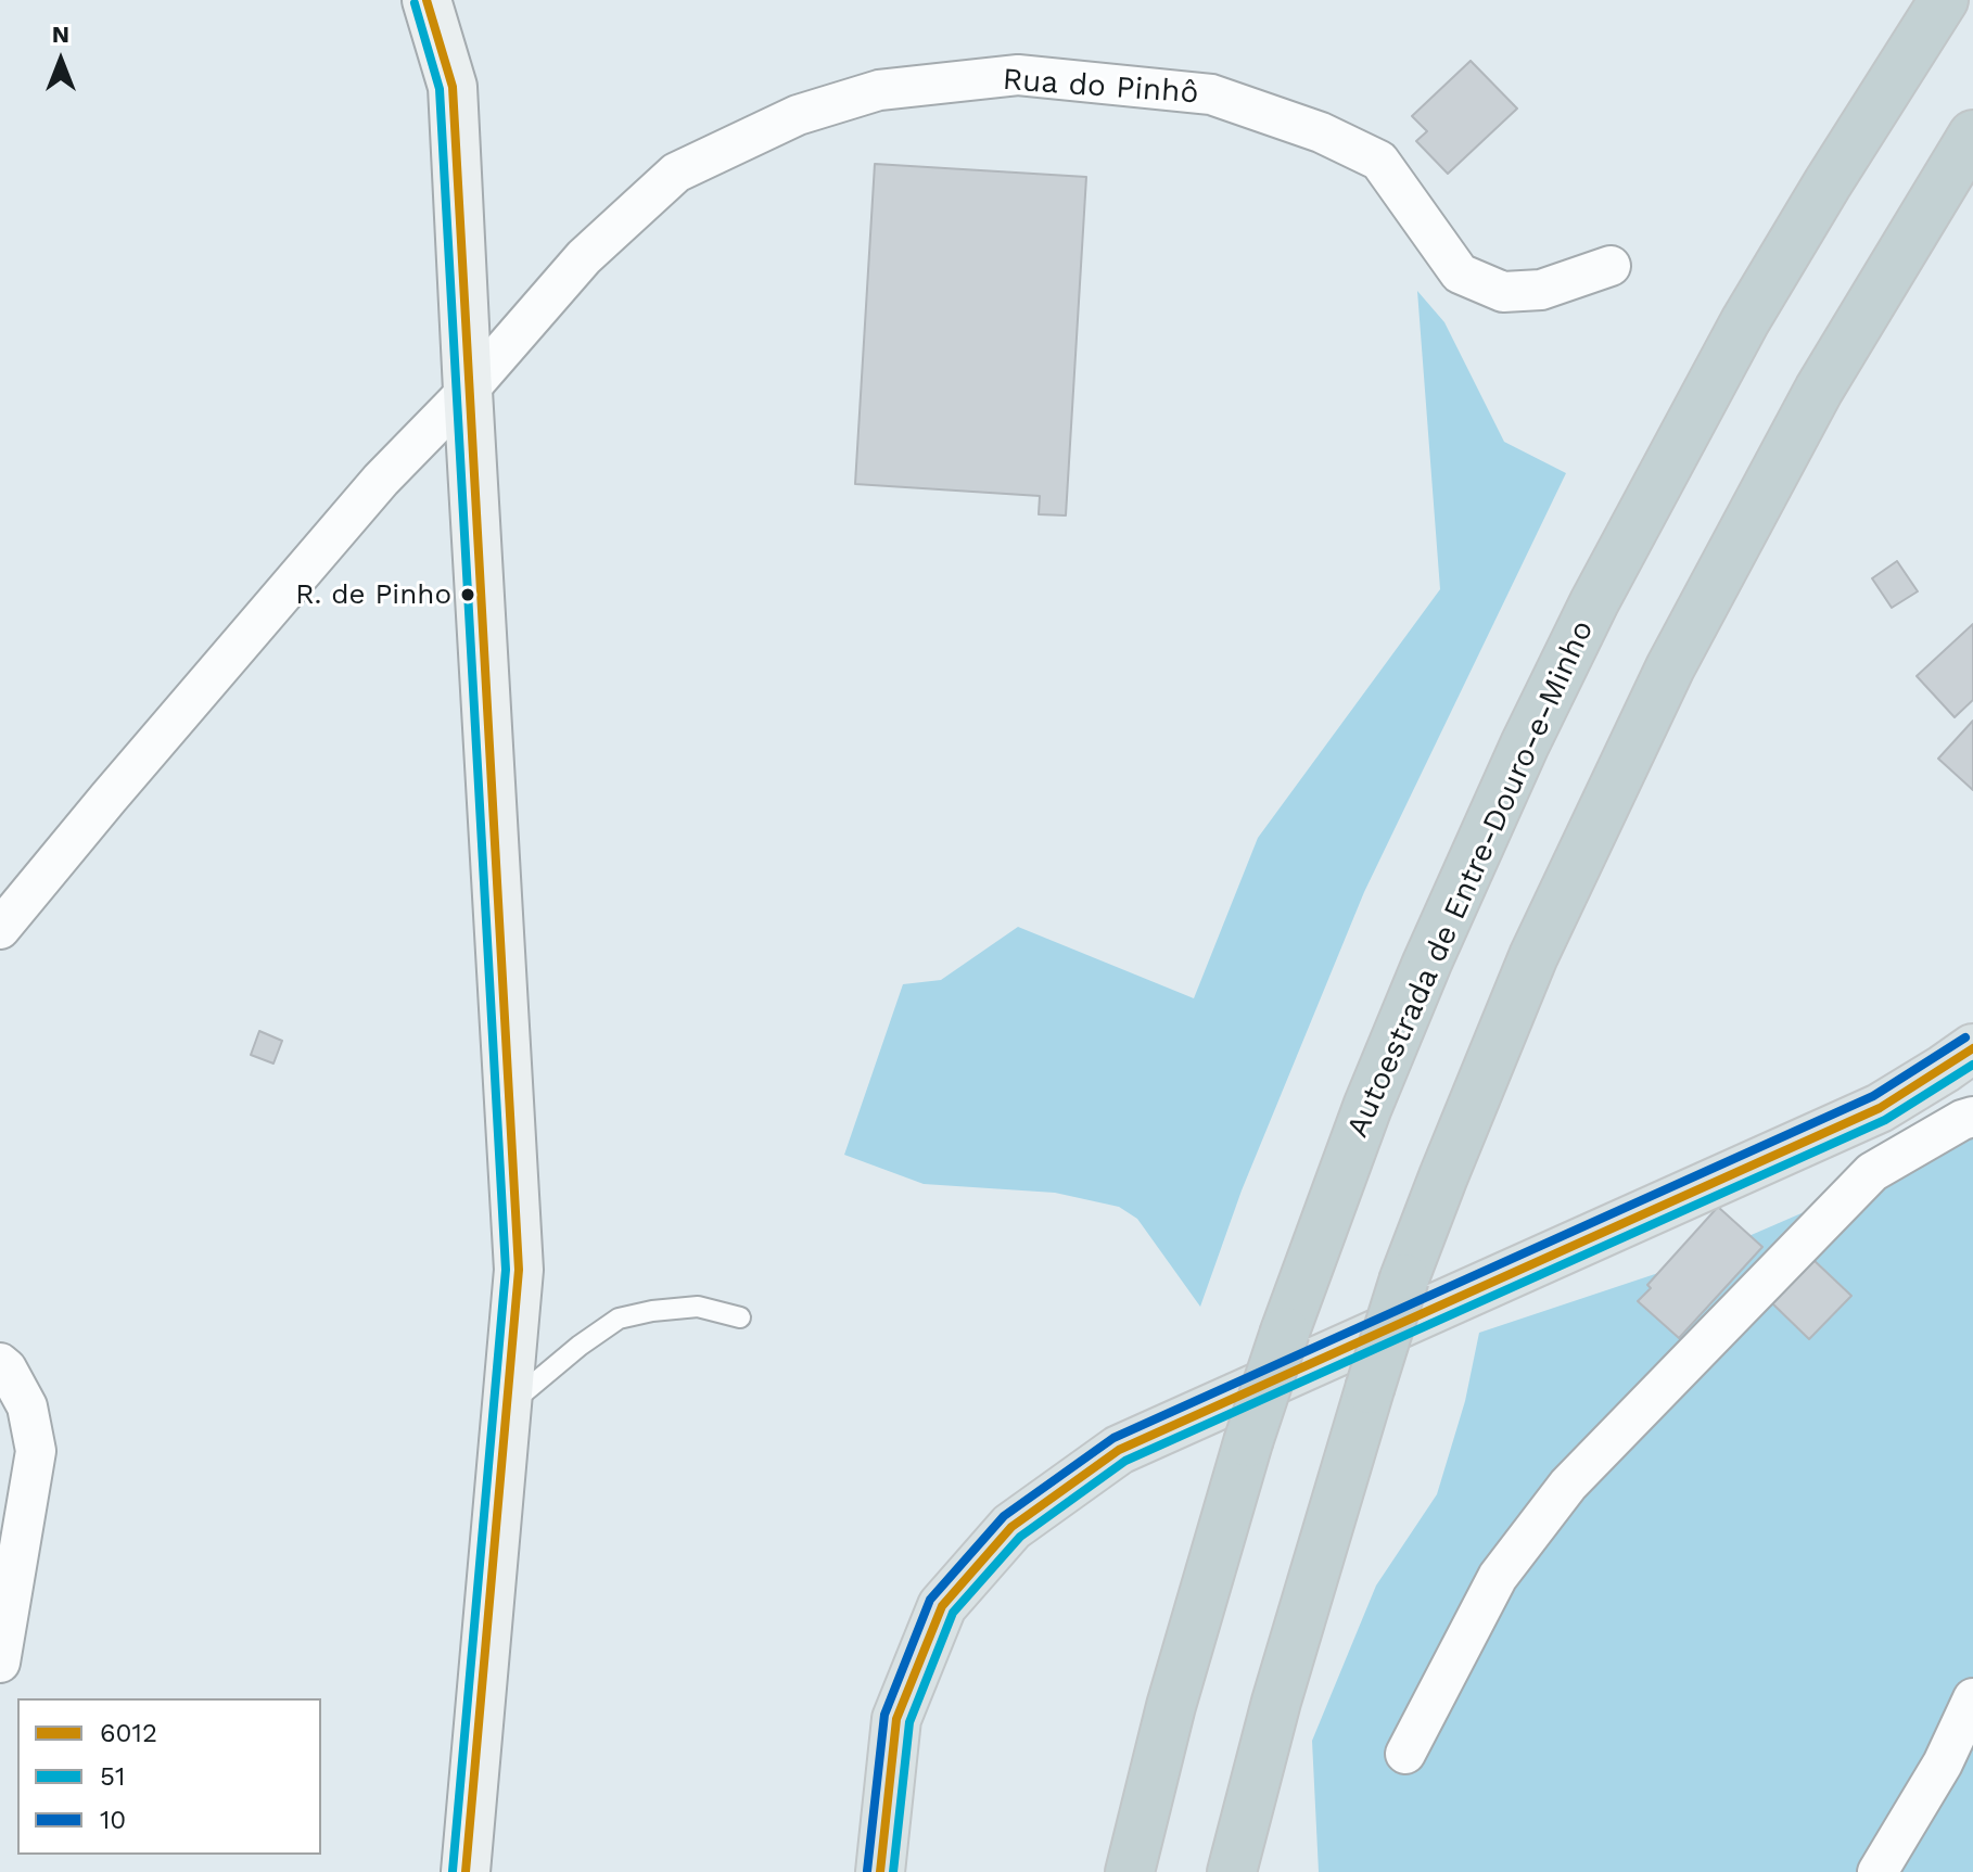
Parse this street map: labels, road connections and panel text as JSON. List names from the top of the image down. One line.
{"streets":{"highway":["Autoestrada de Entre-Douro-e-Minho"],"street":["Rua do Pinhô"]},"places":["R. de Pinho"],"lines":["transit line 6012","transit line 51","transit line 10"],"legend":["6012","51","10"],"north":"top"}
